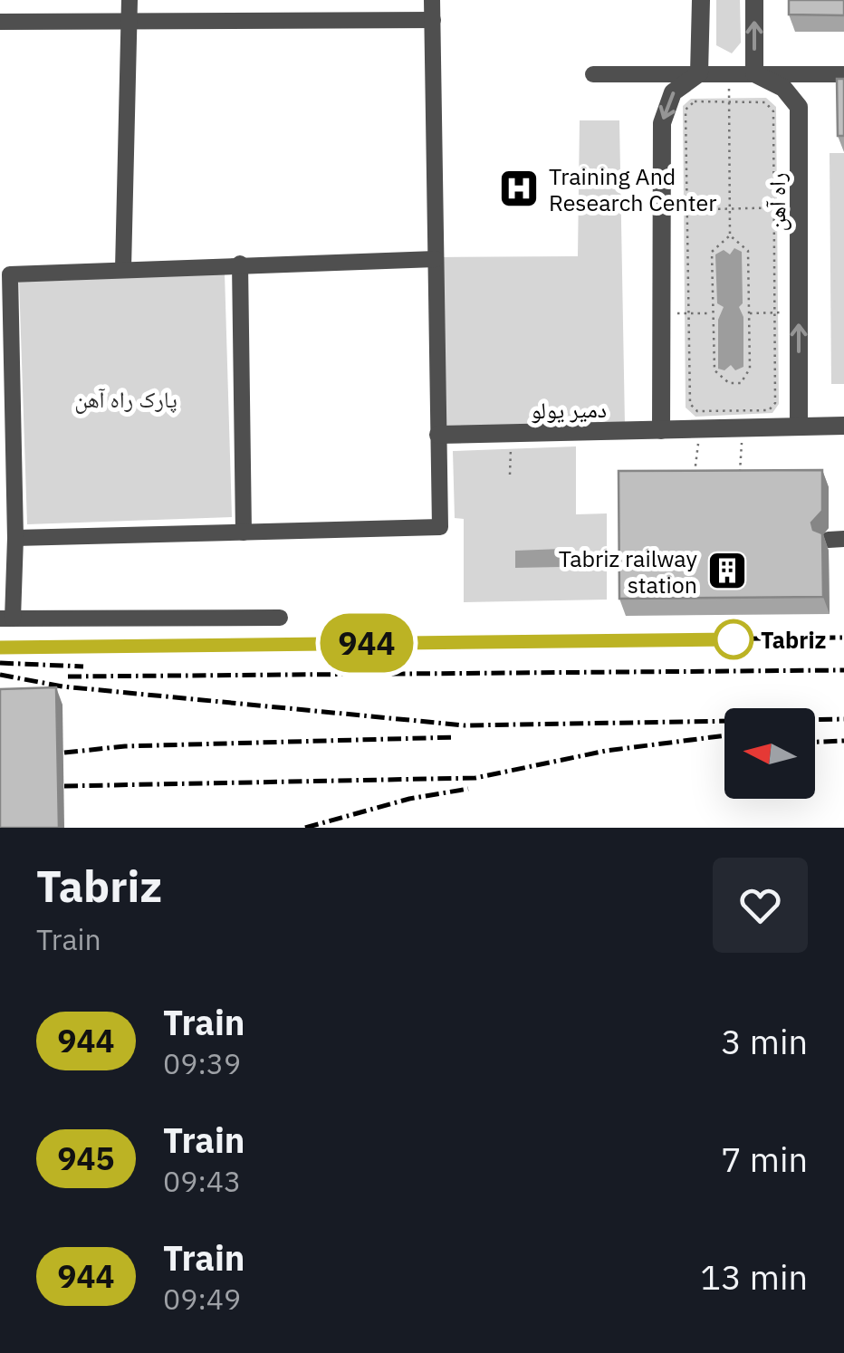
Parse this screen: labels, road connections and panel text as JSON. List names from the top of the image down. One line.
{"streets":{"street":["راه آهن","دمیر یولو"]},"crossings":[["راه آهن","دمیر یولو"]],"parks":["پارک راه آهن"],"places":{"hospital":["Training And Research Center"],"building":["Tabriz railway station"],"other":["Tabriz"]},"north":"left","page":{"on_map":"944","heading":["Tabriz","Train"],"list":[{"mark":"944","name":"Train","note":"09:39","value":"3 min"},{"mark":"945","name":"Train","note":"09:43","value":"7 min"},{"mark":"944","name":"Train","note":"09:49","value":"13 min"}]}}
